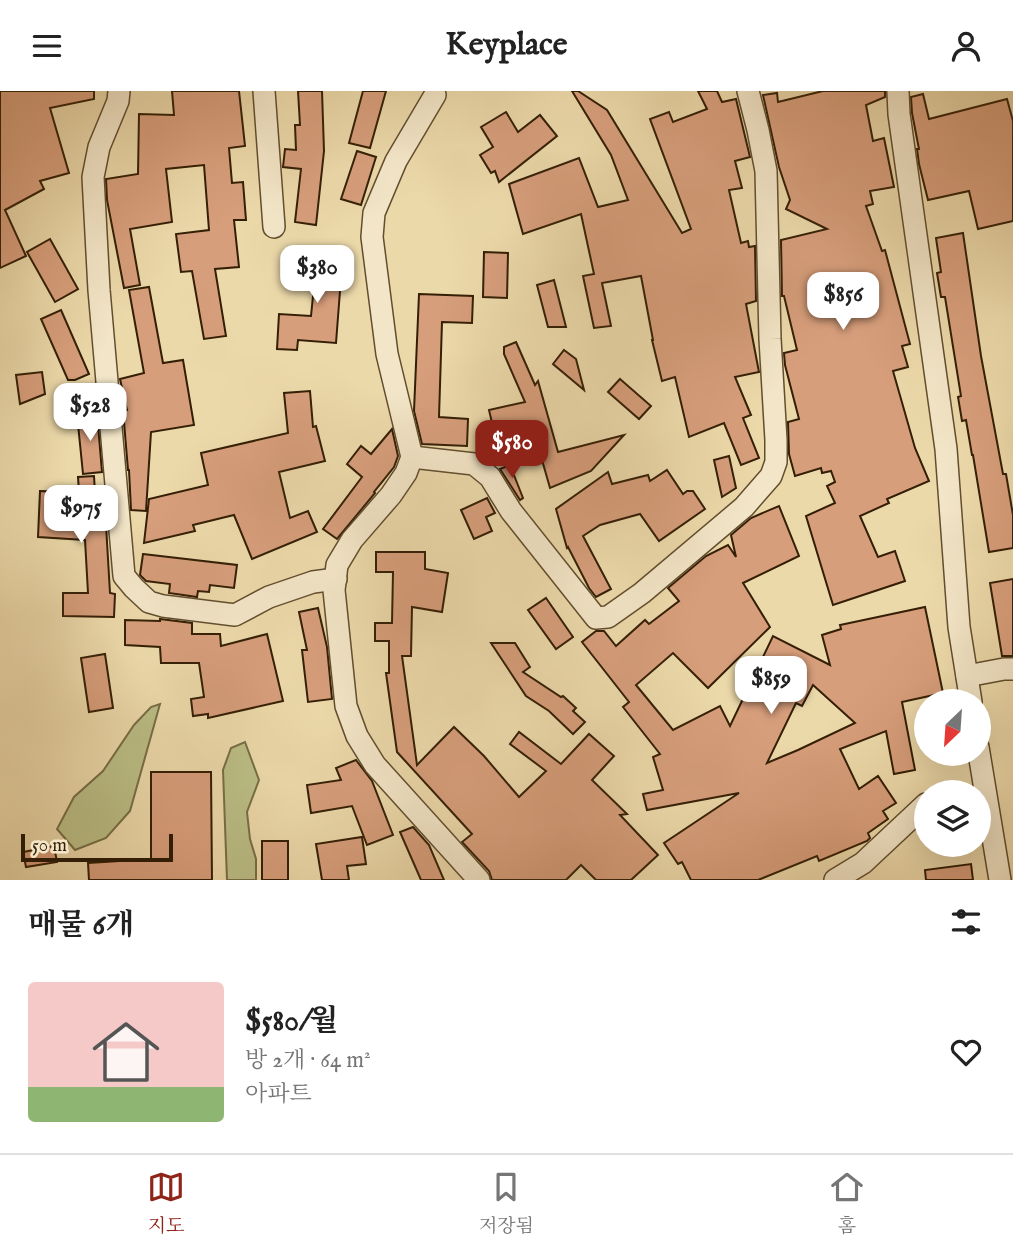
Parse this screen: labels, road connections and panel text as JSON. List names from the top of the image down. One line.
{"scale_bar":"50 m","north":"bottom left","page":{"header":"Keyplace","price":["$380","$856","$528","$580","$975","$859"],"scale":"50 m","heading":"매물 6개","list":[{"name":"$580/월","note":"방 2개 · 64 m² · 아파트"}],"tabs":["지도","저장됨","홈"]}}
